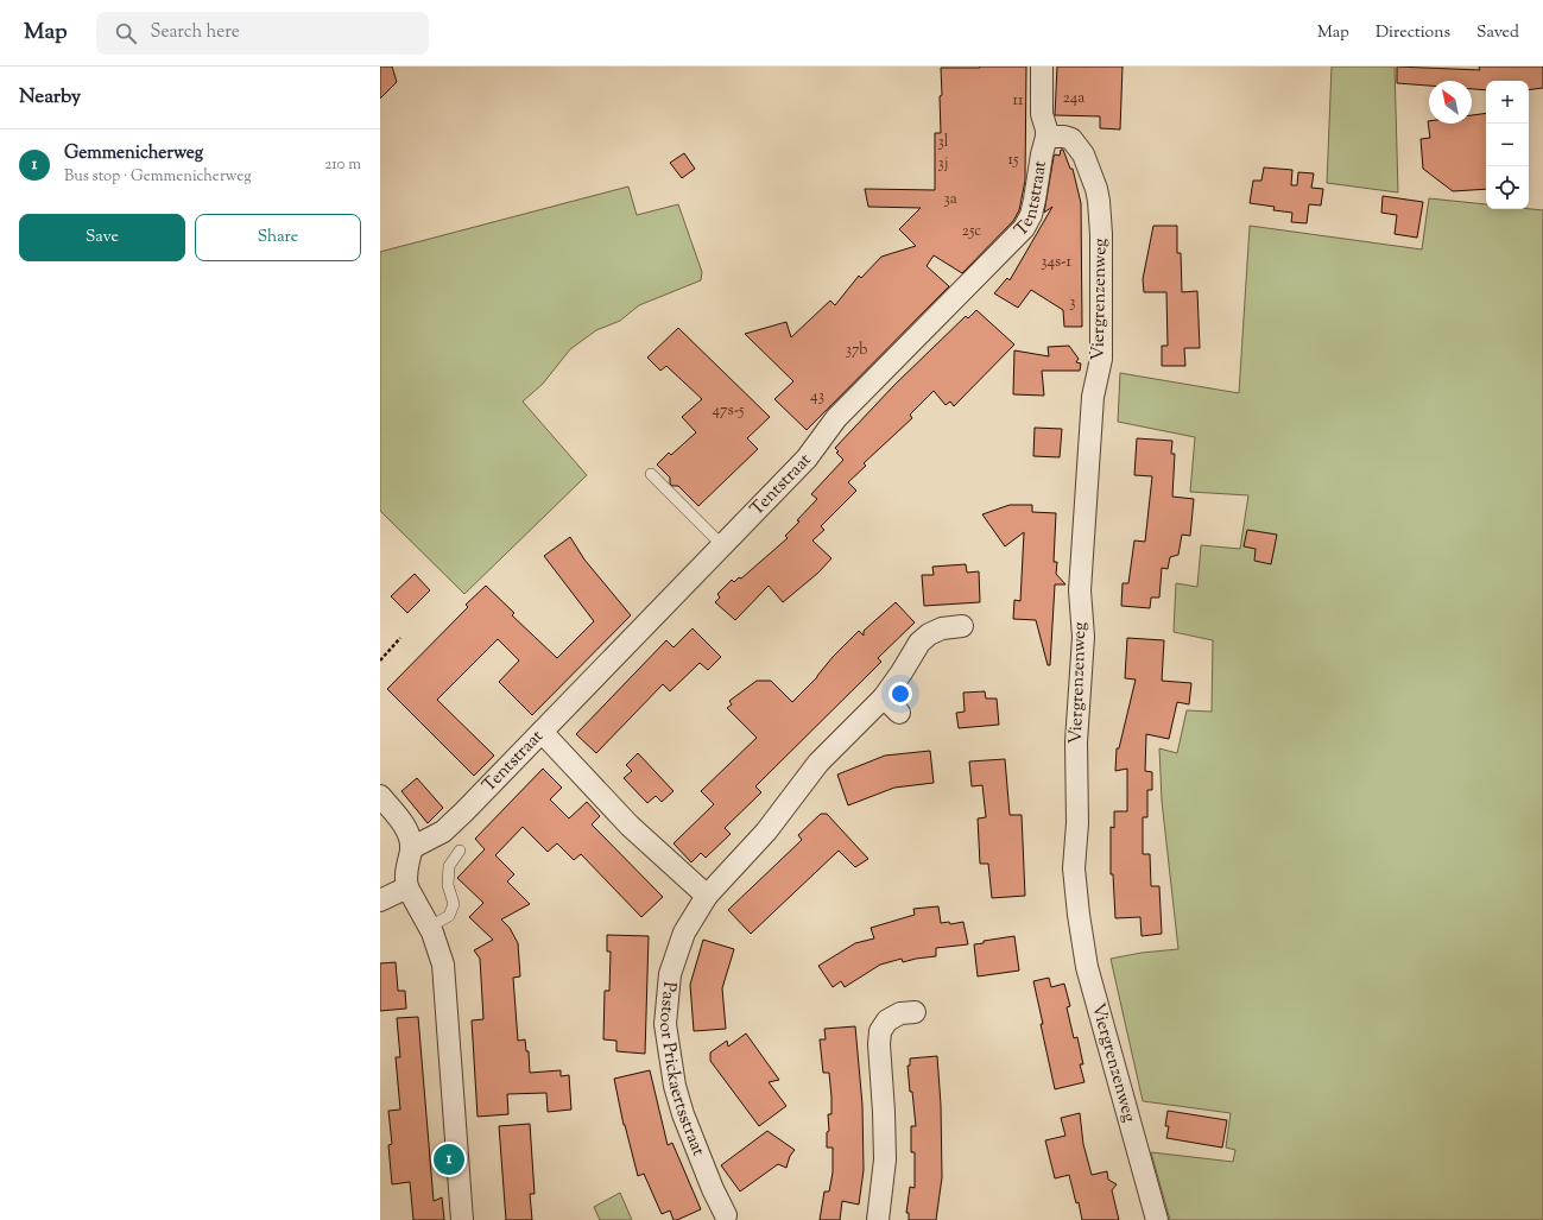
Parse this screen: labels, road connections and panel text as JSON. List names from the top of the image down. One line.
{"streets":{"street":["Tentstraat","Viergrenzenweg","Pastoor Prickaertsstraat"]},"crossings":[["Tentstraat","Viergrenzenweg"]],"house_numbers":["24a","11","3l","15","3j","3a","25c","34s-1","3","37b","43","47s-5"],"north":"top left","page":{"header":"Map","search":"Search here","nav":["Map","Directions","Saved"],"heading":"Nearby","map_buttons":["+","−"],"list":[{"mark":"1","name":"Gemmenicherweg","note":"Bus stop · Gemmenicherweg","value":"210 m"}],"buttons":["Save","Share"],"pins":"1"}}
